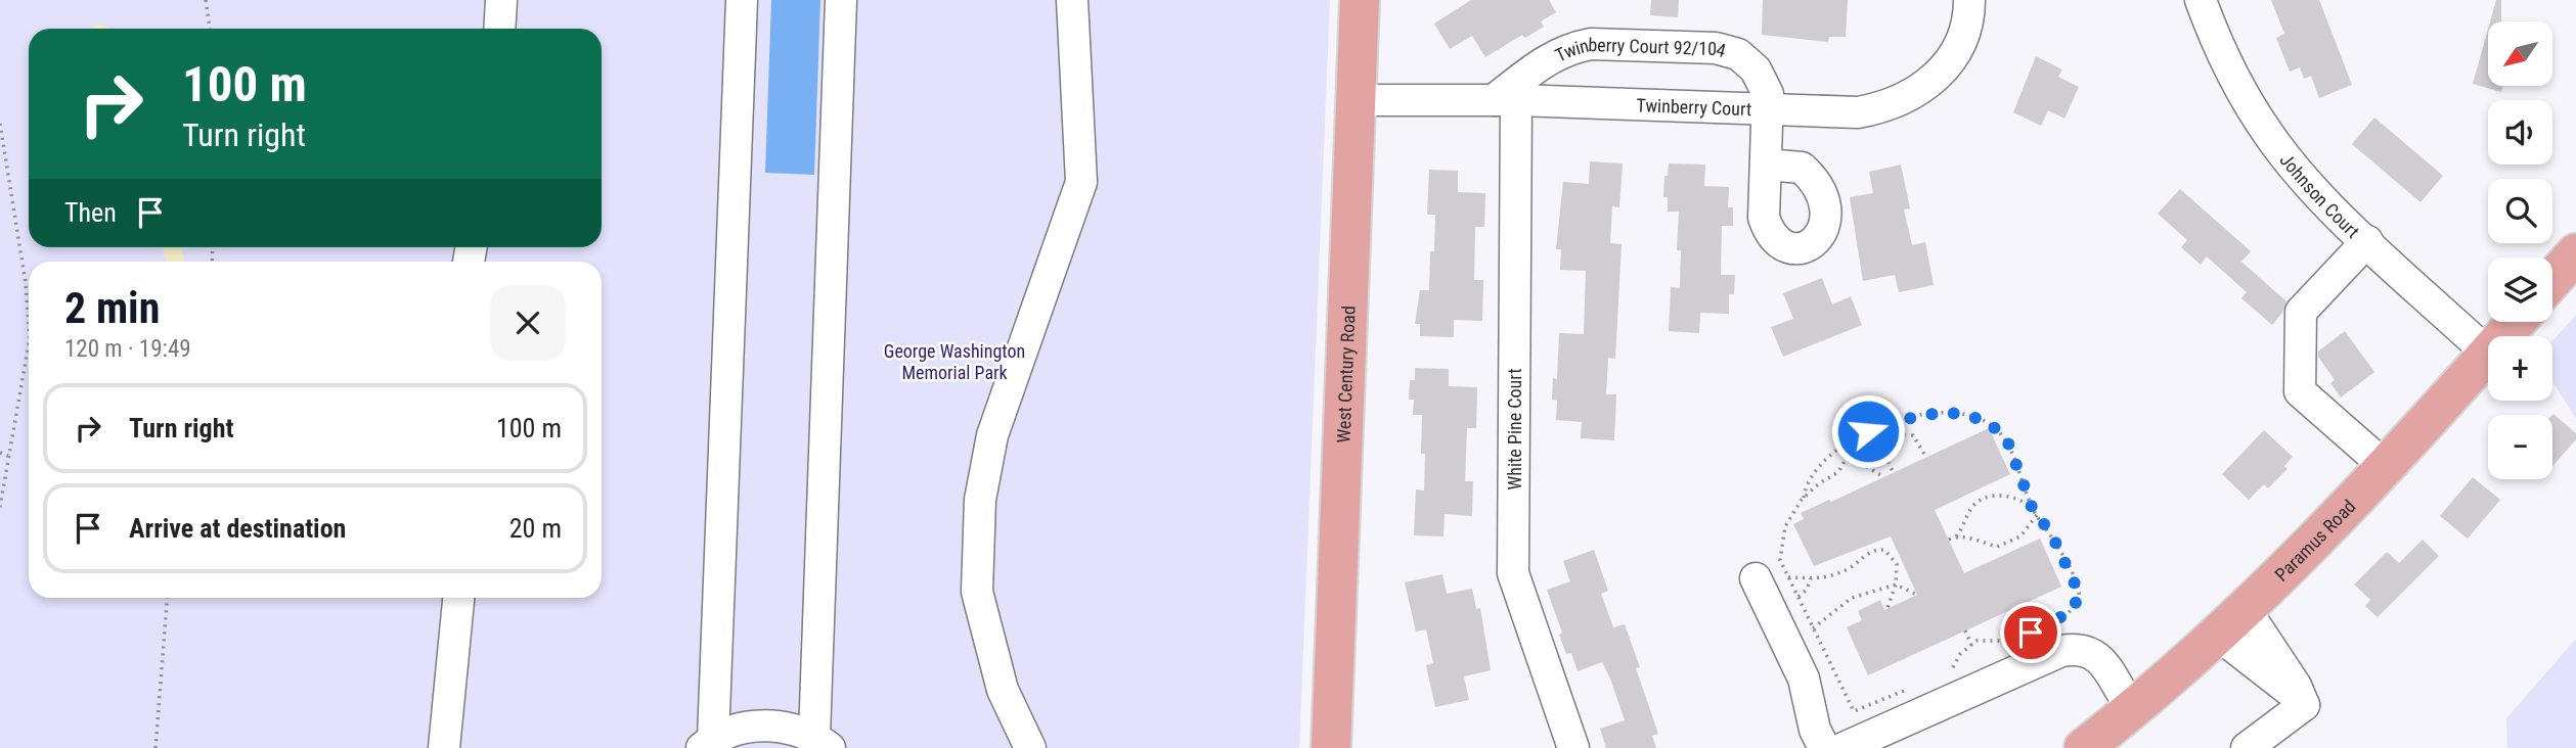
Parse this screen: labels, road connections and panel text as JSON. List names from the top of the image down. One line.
{"streets":{"main road":["West Century Road","Paramus Road"],"street":["Twinberry Court 92/104","Twinberry Court","Johnson Court","White Pine Court"]},"crossings":[["Twinberry Court 92/104","Twinberry Court"],["Twinberry Court 92/104","White Pine Court"],["Twinberry Court","West Century Road"],["Twinberry Court","White Pine Court"],["Johnson Court","Paramus Road"]],"parks":["George Washington Memorial Park"],"north":"bottom left","page":{"map_buttons":["+","−"],"turn":["100 m","Turn right"],"then":"Then","heading":["2 min","120 m · 19:49"],"list":[{"name":"Turn right","value":"100 m"},{"name":"Arrive at destination","value":"20 m"}]}}
